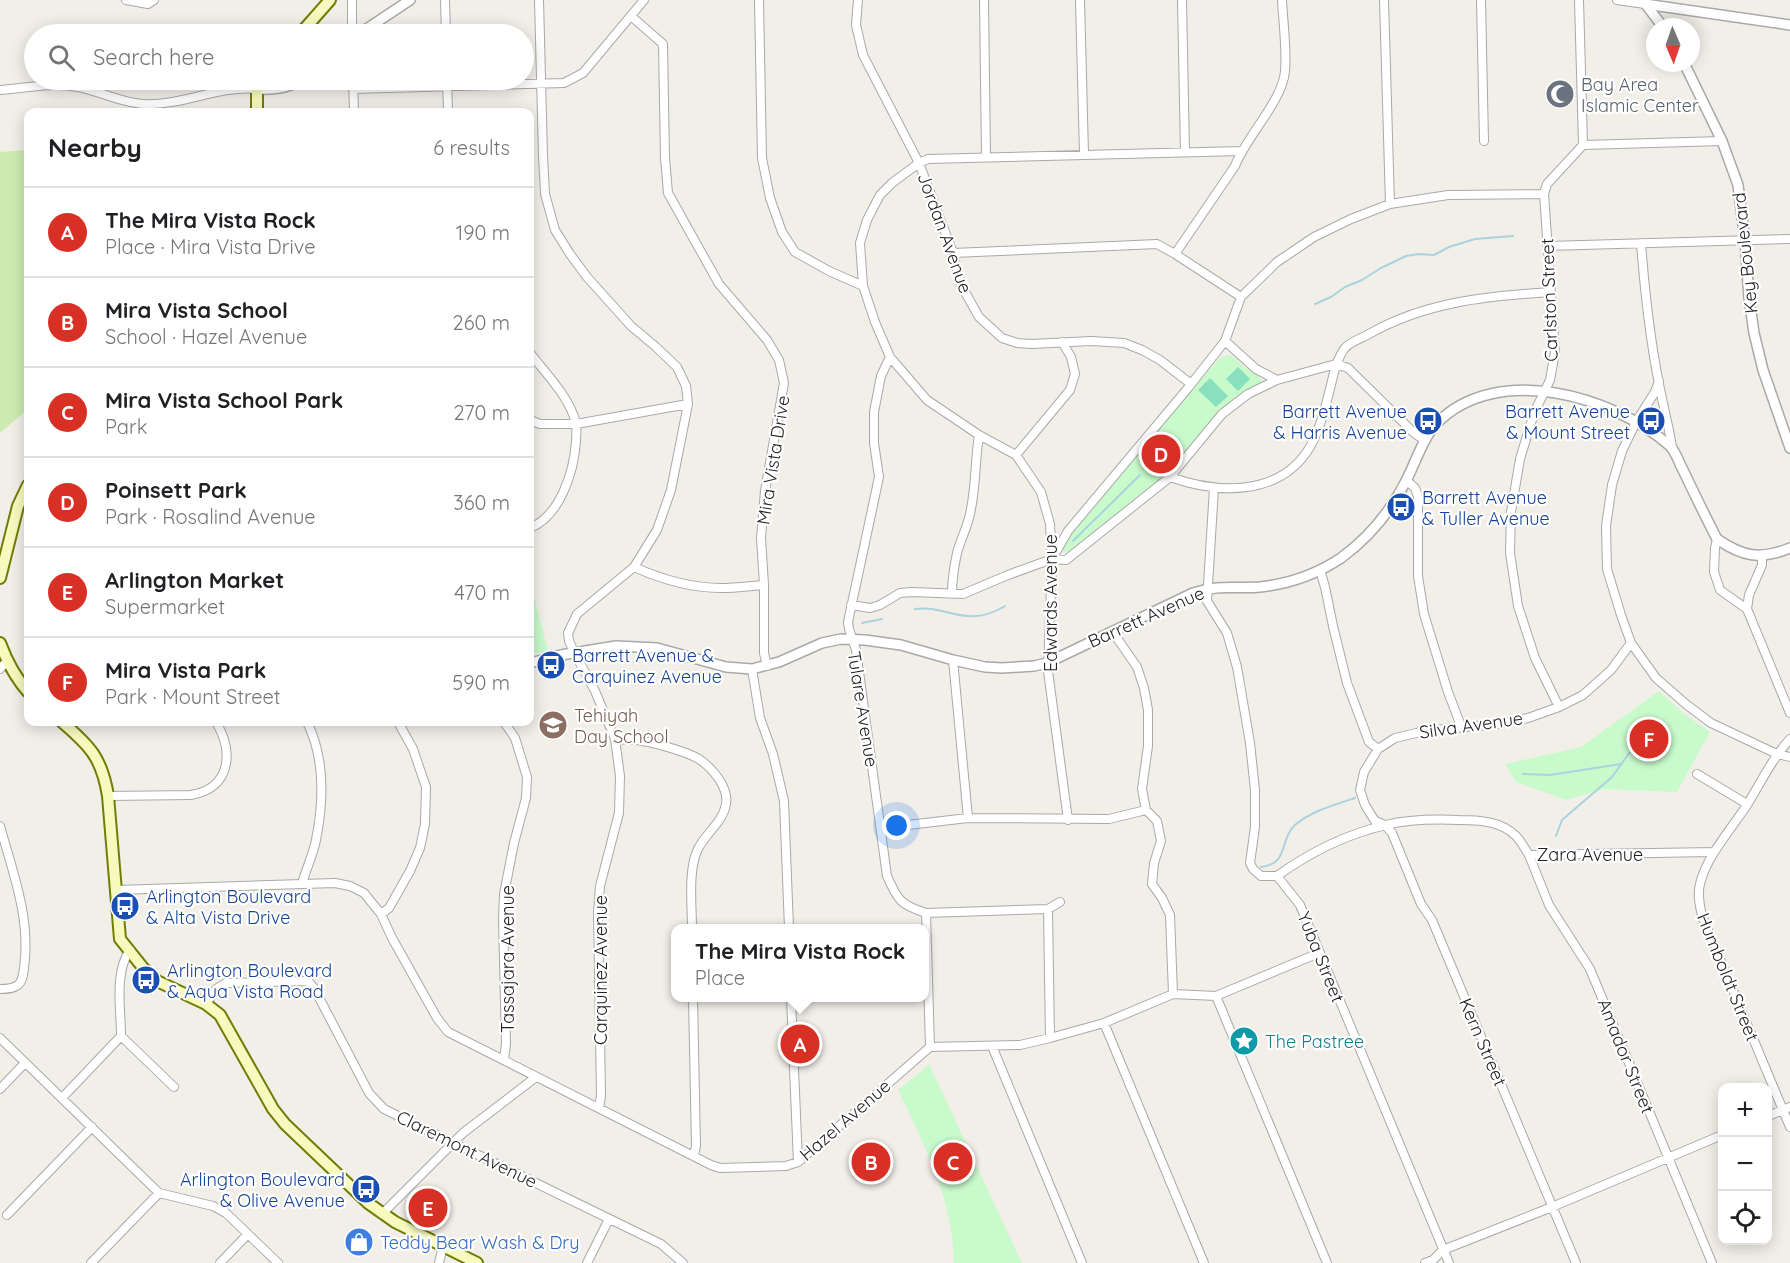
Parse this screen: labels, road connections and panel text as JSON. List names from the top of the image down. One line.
{"streets":{"street":["Jordan Avenue","Key Boulevard","Carlston Street","Mira Vista Drive","Edwards Avenue","Barrett Avenue","Tulare Avenue","Silva Avenue","Zara Avenue","Yuba Street","Tassajara Avenue","Carquinez Avenue","Humboldt Street","Kern Street","Amador Street","Hazel Avenue","Claremont Avenue"]},"crossings":[["Jordan Avenue","Edwards Avenue"],["Carlston Street","Barrett Avenue"],["Carlston Street","Silva Avenue"],["Mira Vista Drive","Barrett Avenue"],["Edwards Avenue","Barrett Avenue"],["Edwards Avenue","Tulare Avenue"],["Barrett Avenue","Tulare Avenue"],["Barrett Avenue","Yuba Street"],["Barrett Avenue","Carquinez Avenue"],["Zara Avenue","Yuba Street"],["Zara Avenue","Humboldt Street"],["Zara Avenue","Kern Street"],["Zara Avenue","Amador Street"],["Tassajara Avenue","Hazel Avenue"],["Carquinez Avenue","Hazel Avenue"]],"places":{"mosque":["Bay Area Islamic Center"],"bus stop":["Barrett Avenue & Harris Avenue","Barrett Avenue & Mount Street","Barrett Avenue & Tuller Avenue","Barrett Avenue & Carquinez Avenue","Arlington Boulevard & Alta Vista Drive","Arlington Boulevard & Aqua Vista Road","Arlington Boulevard & Olive Avenue"],"school or university":["Tehiyah Day School"],"place":["The Pastree"],"shop":["Teddy Bear Wash & Dry"]},"north":"bottom","page":{"search":"Search here","heading":["Nearby","6 results"],"list":[{"mark":"A","name":"The Mira Vista Rock","note":"Place · Mira Vista Drive","value":"190 m"},{"mark":"B","name":"Mira Vista School","note":"School · Hazel Avenue","value":"260 m"},{"mark":"C","name":"Mira Vista School Park","note":"Park","value":"270 m"},{"mark":"D","name":"Poinsett Park","note":"Park · Rosalind Avenue","value":"360 m"},{"mark":"E","name":"Arlington Market","note":"Supermarket","value":"470 m"},{"mark":"F","name":"Mira Vista Park","note":"Park · Mount Street","value":"590 m"}],"pins":["D","F","A","B","C","E"],"popup":["The Mira Vista Rock","Place"],"map_buttons":["+","−"]}}
